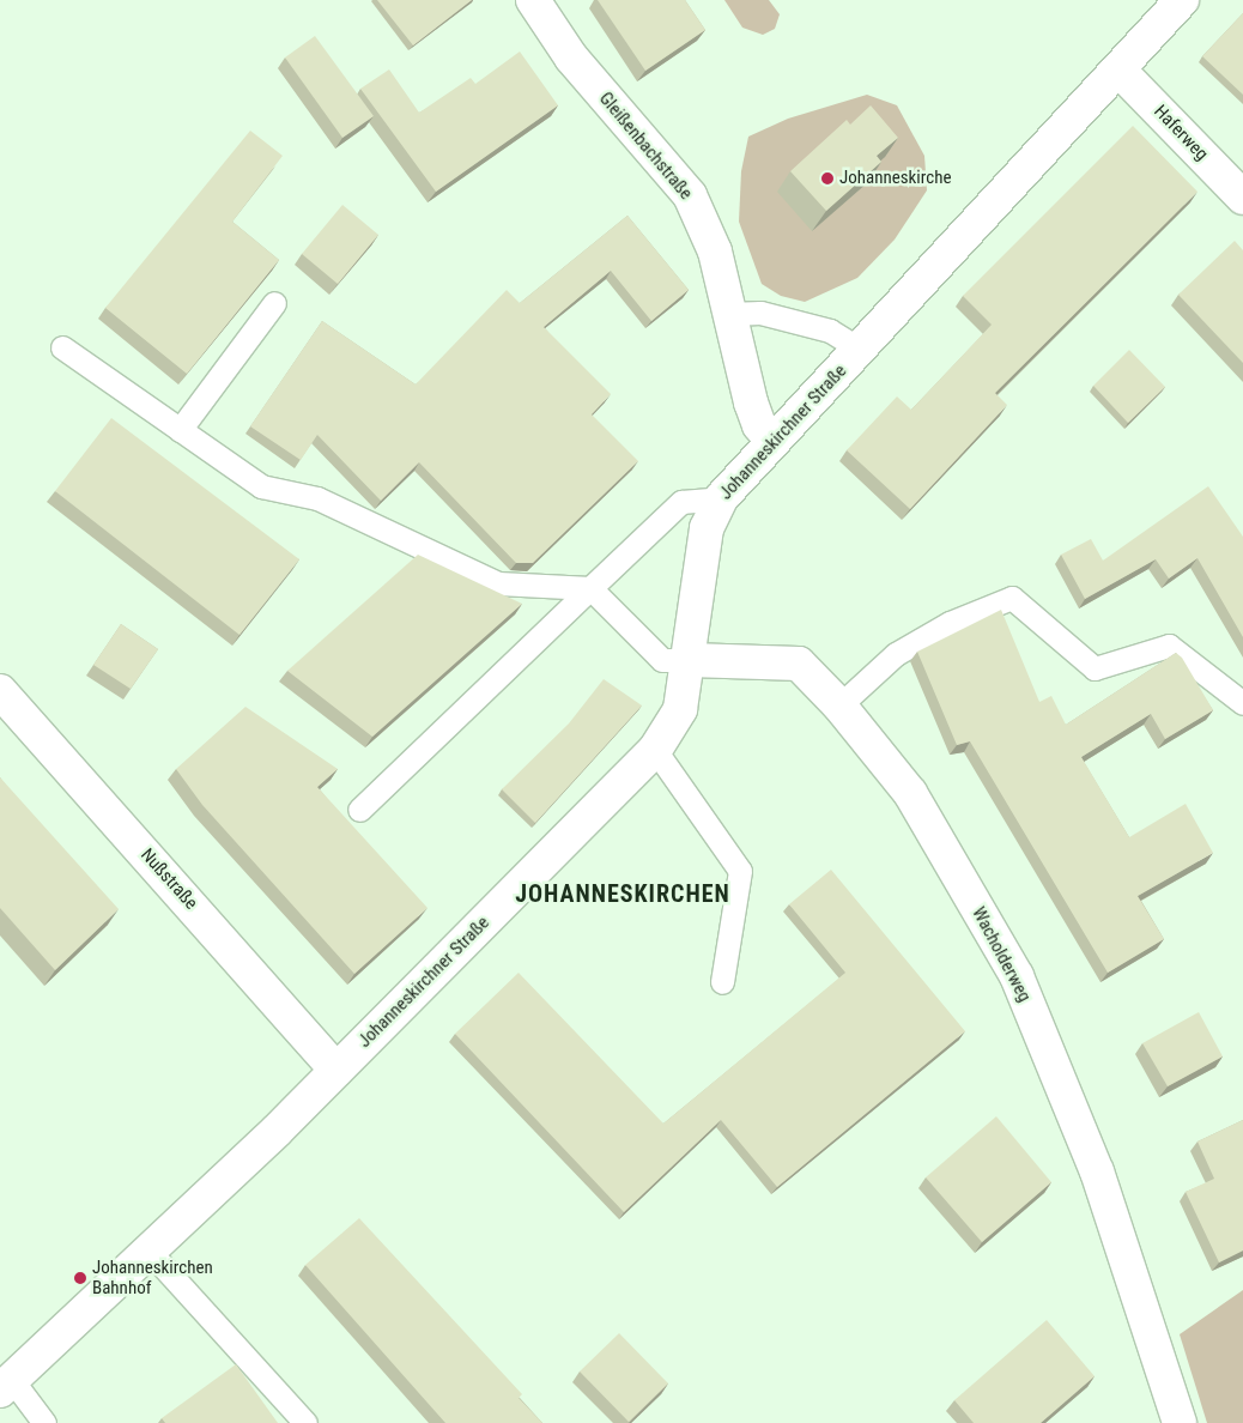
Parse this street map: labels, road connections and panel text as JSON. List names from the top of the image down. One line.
{"streets":{"street":["Haferweg","Gleißenbachstraße","Johanneskirchner Straße","Nußstraße","Wacholderweg"]},"crossings":[["Haferweg","Johanneskirchner Straße"],["Gleißenbachstraße","Johanneskirchner Straße"],["Johanneskirchner Straße","Nußstraße"],["Johanneskirchner Straße","Wacholderweg"]],"districts":["JOHANNESKIRCHEN"],"places":["Johanneskirche","Johanneskirchen Bahnhof"]}
